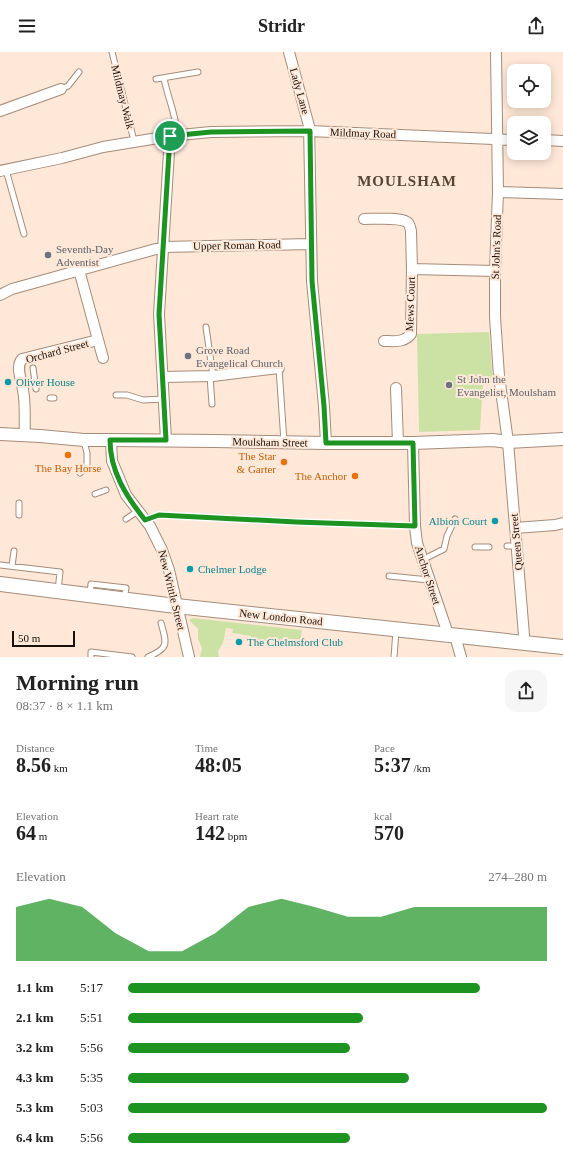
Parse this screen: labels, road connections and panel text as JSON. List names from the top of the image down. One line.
{"streets":{"main road":["New London Road"],"street":["Lady Lane","Mildmay Road","Upper Roman Road","St John's Road","Mews Court","Orchard Street","Moulsham Street","Queen Street","Anchor Street","New Writtle Street"],"lane":["Mildmay Walk"]},"crossings":[["Lady Lane","Mildmay Road"],["Lady Lane","Upper Roman Road"],["Lady Lane","Moulsham Street"],["Mildmay Walk","Mildmay Road"],["Mildmay Road","St John's Road"],["Upper Roman Road","Orchard Street"],["St John's Road","Mews Court"],["St John's Road","Moulsham Street"],["St John's Road","Queen Street"],["Orchard Street","Moulsham Street"],["Moulsham Street","Queen Street"],["Moulsham Street","Anchor Street"],["Moulsham Street","New Writtle Street"],["Queen Street","New London Road"],["Anchor Street","New London Road"],["New Writtle Street","New London Road"]],"districts":["MOULSHAM"],"places":["Seventh-Day Adventist","Grove Road Evangelical Church","Oliver House","St John the Evangelist, Moulsham","The Bay Horse","The Star & Garter","The Anchor","Albion Court","Chelmer Lodge","The Chelmsford Club"],"scale_bar":"50 m","page":{"header":"Stridr","scale":"50 m","heading":["Morning run","08:37 · 8 × 1.1 km"],"stats":[["Distance","8.56 km"],["Time","48:05"],["Pace","5:37 /km"],["Elevation","64 m"],["Heart rate","142 bpm"],["kcal","570"]],"chart":["Elevation","274–280 m"],"list":[{"name":"1.1 km","note":"5:17"},{"name":"2.1 km","note":"5:51"},{"name":"3.2 km","note":"5:56"},{"name":"4.3 km","note":"5:35"},{"name":"5.3 km","note":"5:03"},{"name":"6.4 km","note":"5:56"}]}}
